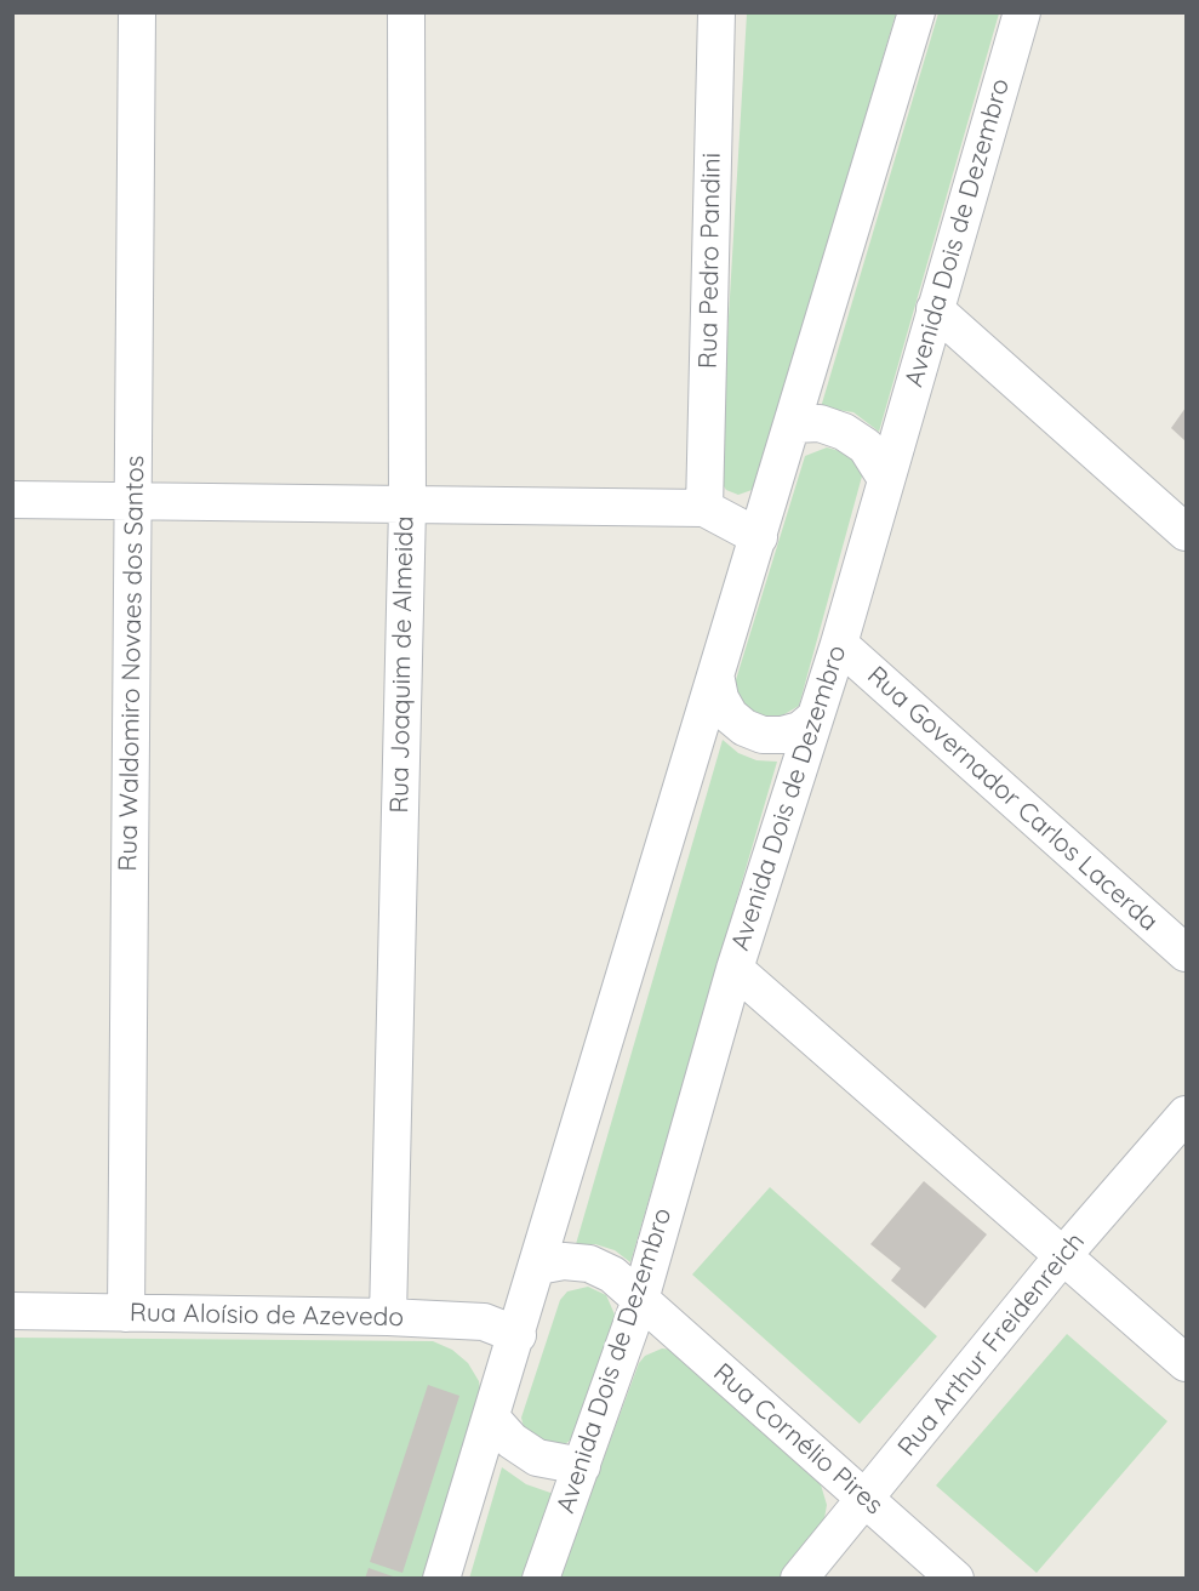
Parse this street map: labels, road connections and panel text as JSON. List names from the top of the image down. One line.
{"streets":{"street":["Avenida Dois de Dezembro","Rua Pedro Pandini","Rua Waldomiro Novaes dos Santos","Rua Joaquim de Almeida","Rua Governador Carlos Lacerda","Rua Aloísio de Azevedo","Rua Arthur Freidenreich","Rua Cornélio Pires"]},"crossings":[["Avenida Dois de Dezembro","Rua Governador Carlos Lacerda"],["Avenida Dois de Dezembro","Rua Cornélio Pires"],["Rua Waldomiro Novaes dos Santos","Rua Aloísio de Azevedo"],["Rua Joaquim de Almeida","Rua Aloísio de Azevedo"],["Rua Arthur Freidenreich","Rua Cornélio Pires"]]}
